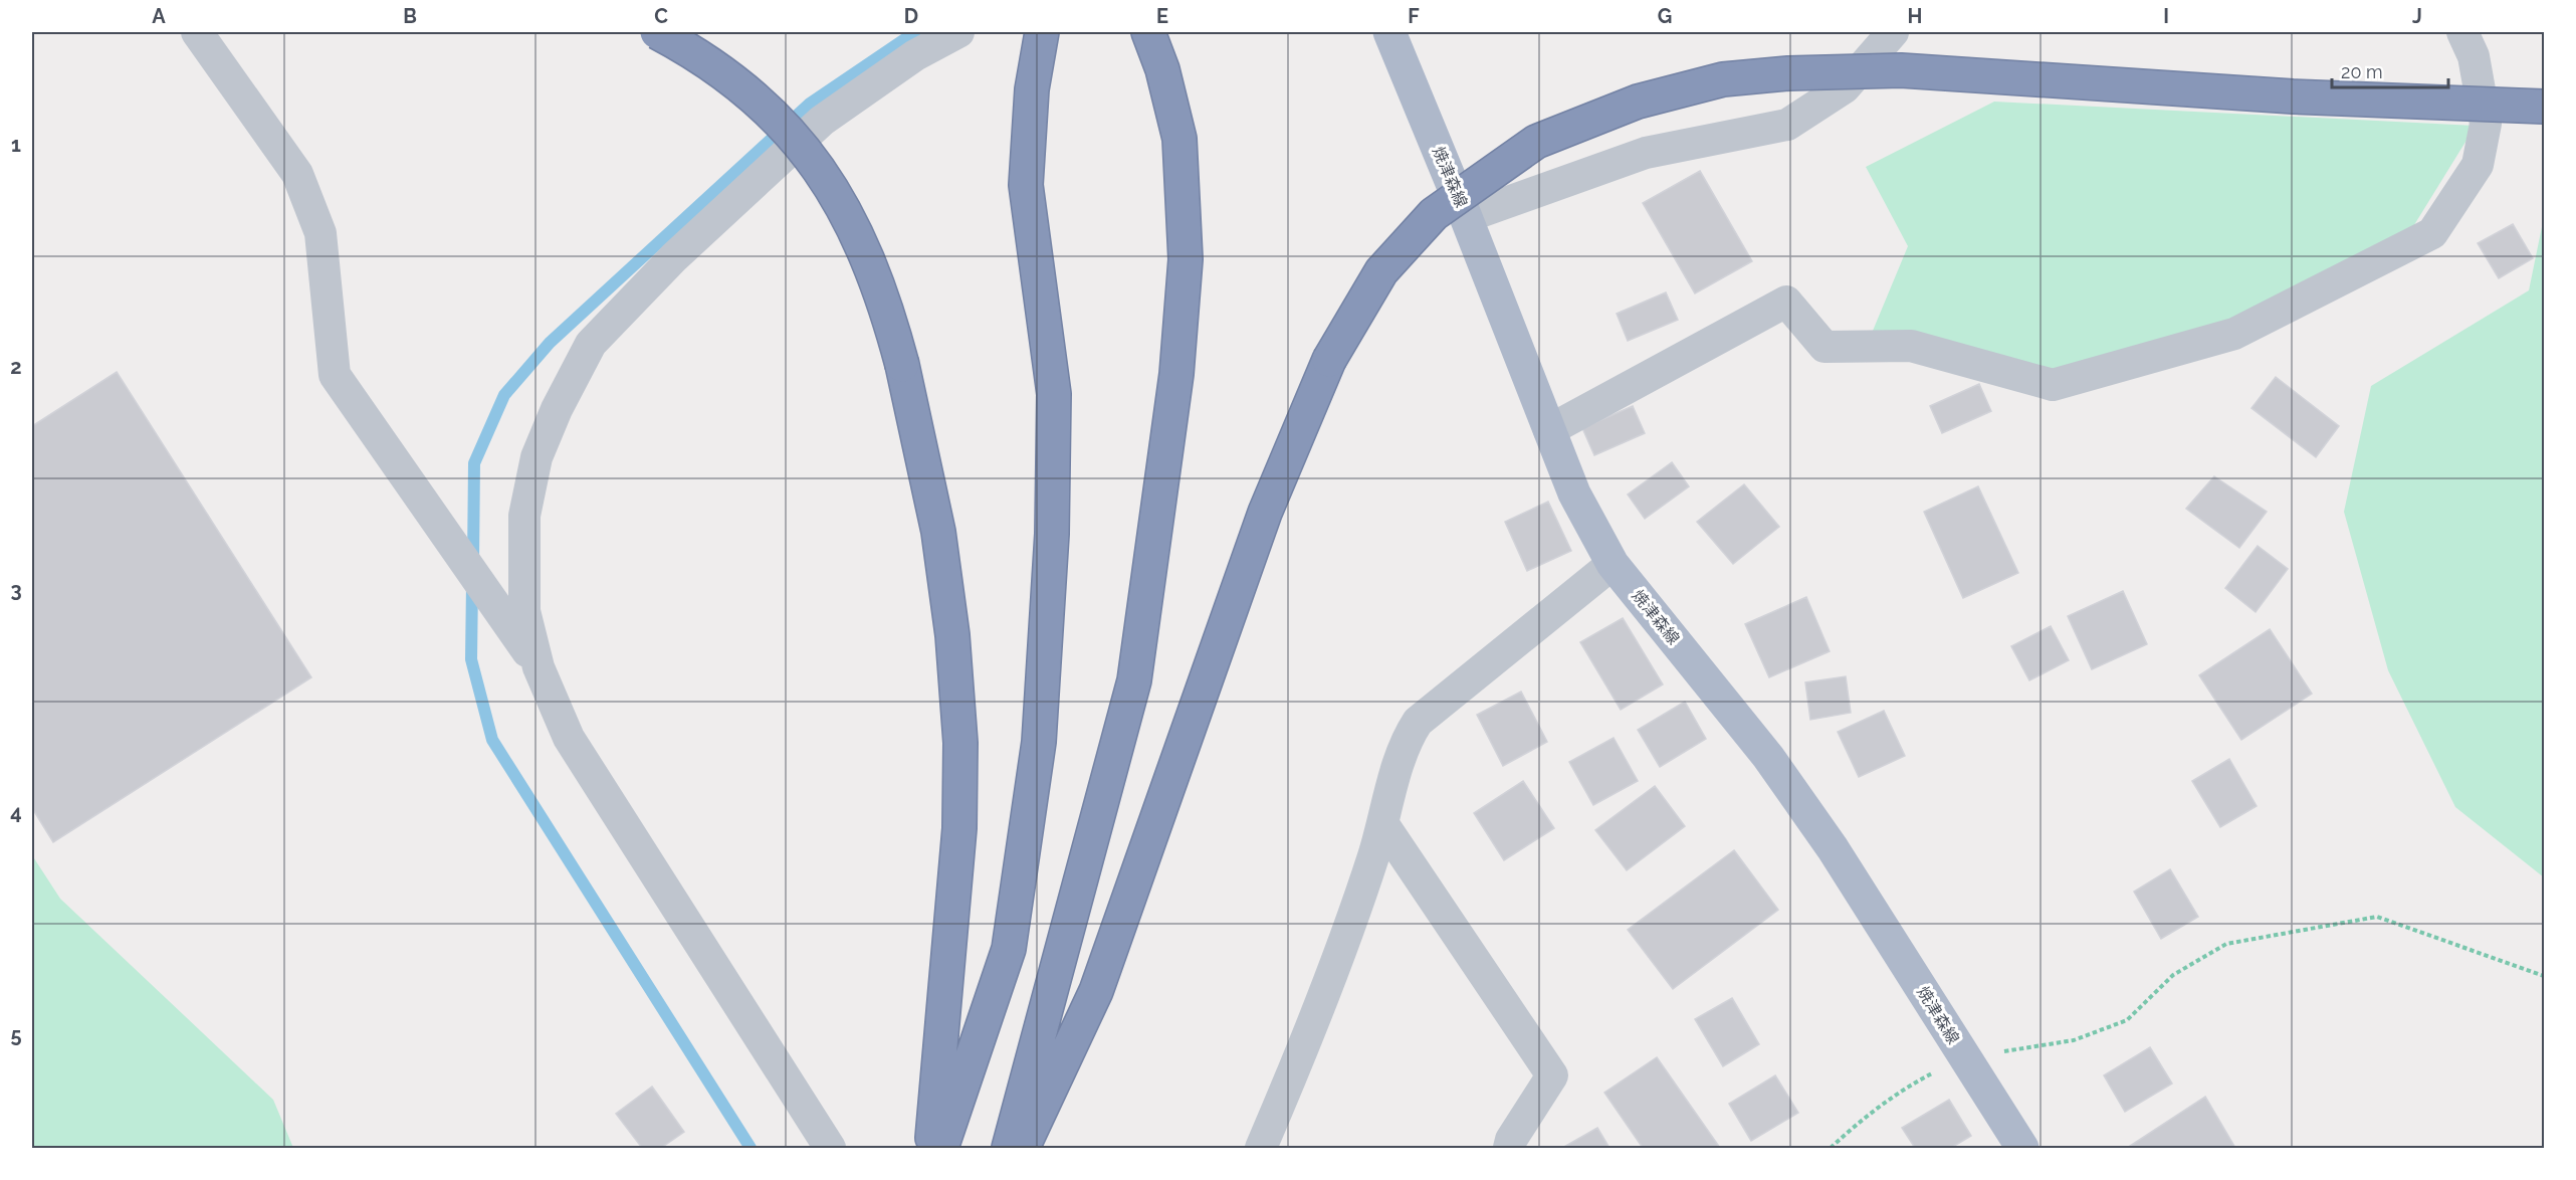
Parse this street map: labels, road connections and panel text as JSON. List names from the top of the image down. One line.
{"streets":{"main road":["焼津森線"]},"scale_bar":"20 m","grid":{"columns":["A","B","C","D","E","F","G","H","I","J"],"rows":["1","2","3","4","5"]}}
